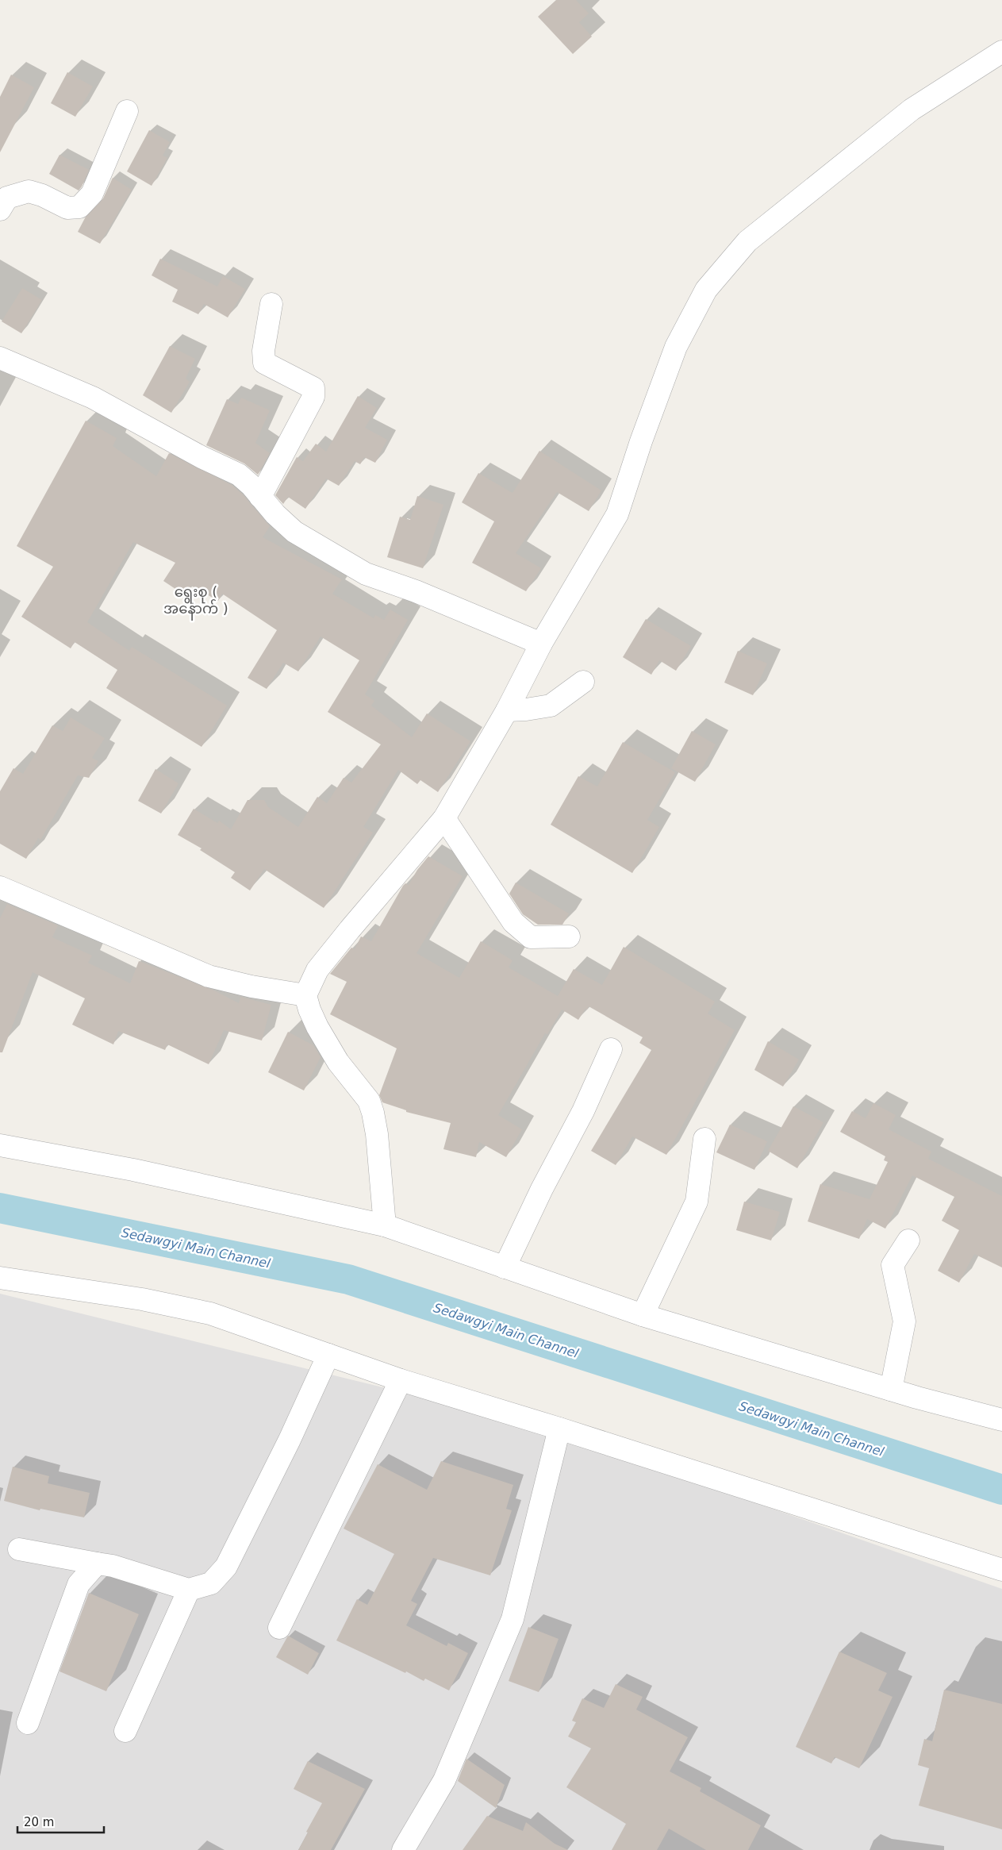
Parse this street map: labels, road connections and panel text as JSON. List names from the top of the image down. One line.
{"districts":["ရွေးစု ( အနောက် )"],"water":["Sedawgyi Main Channel"],"scale_bar":"20 m"}
